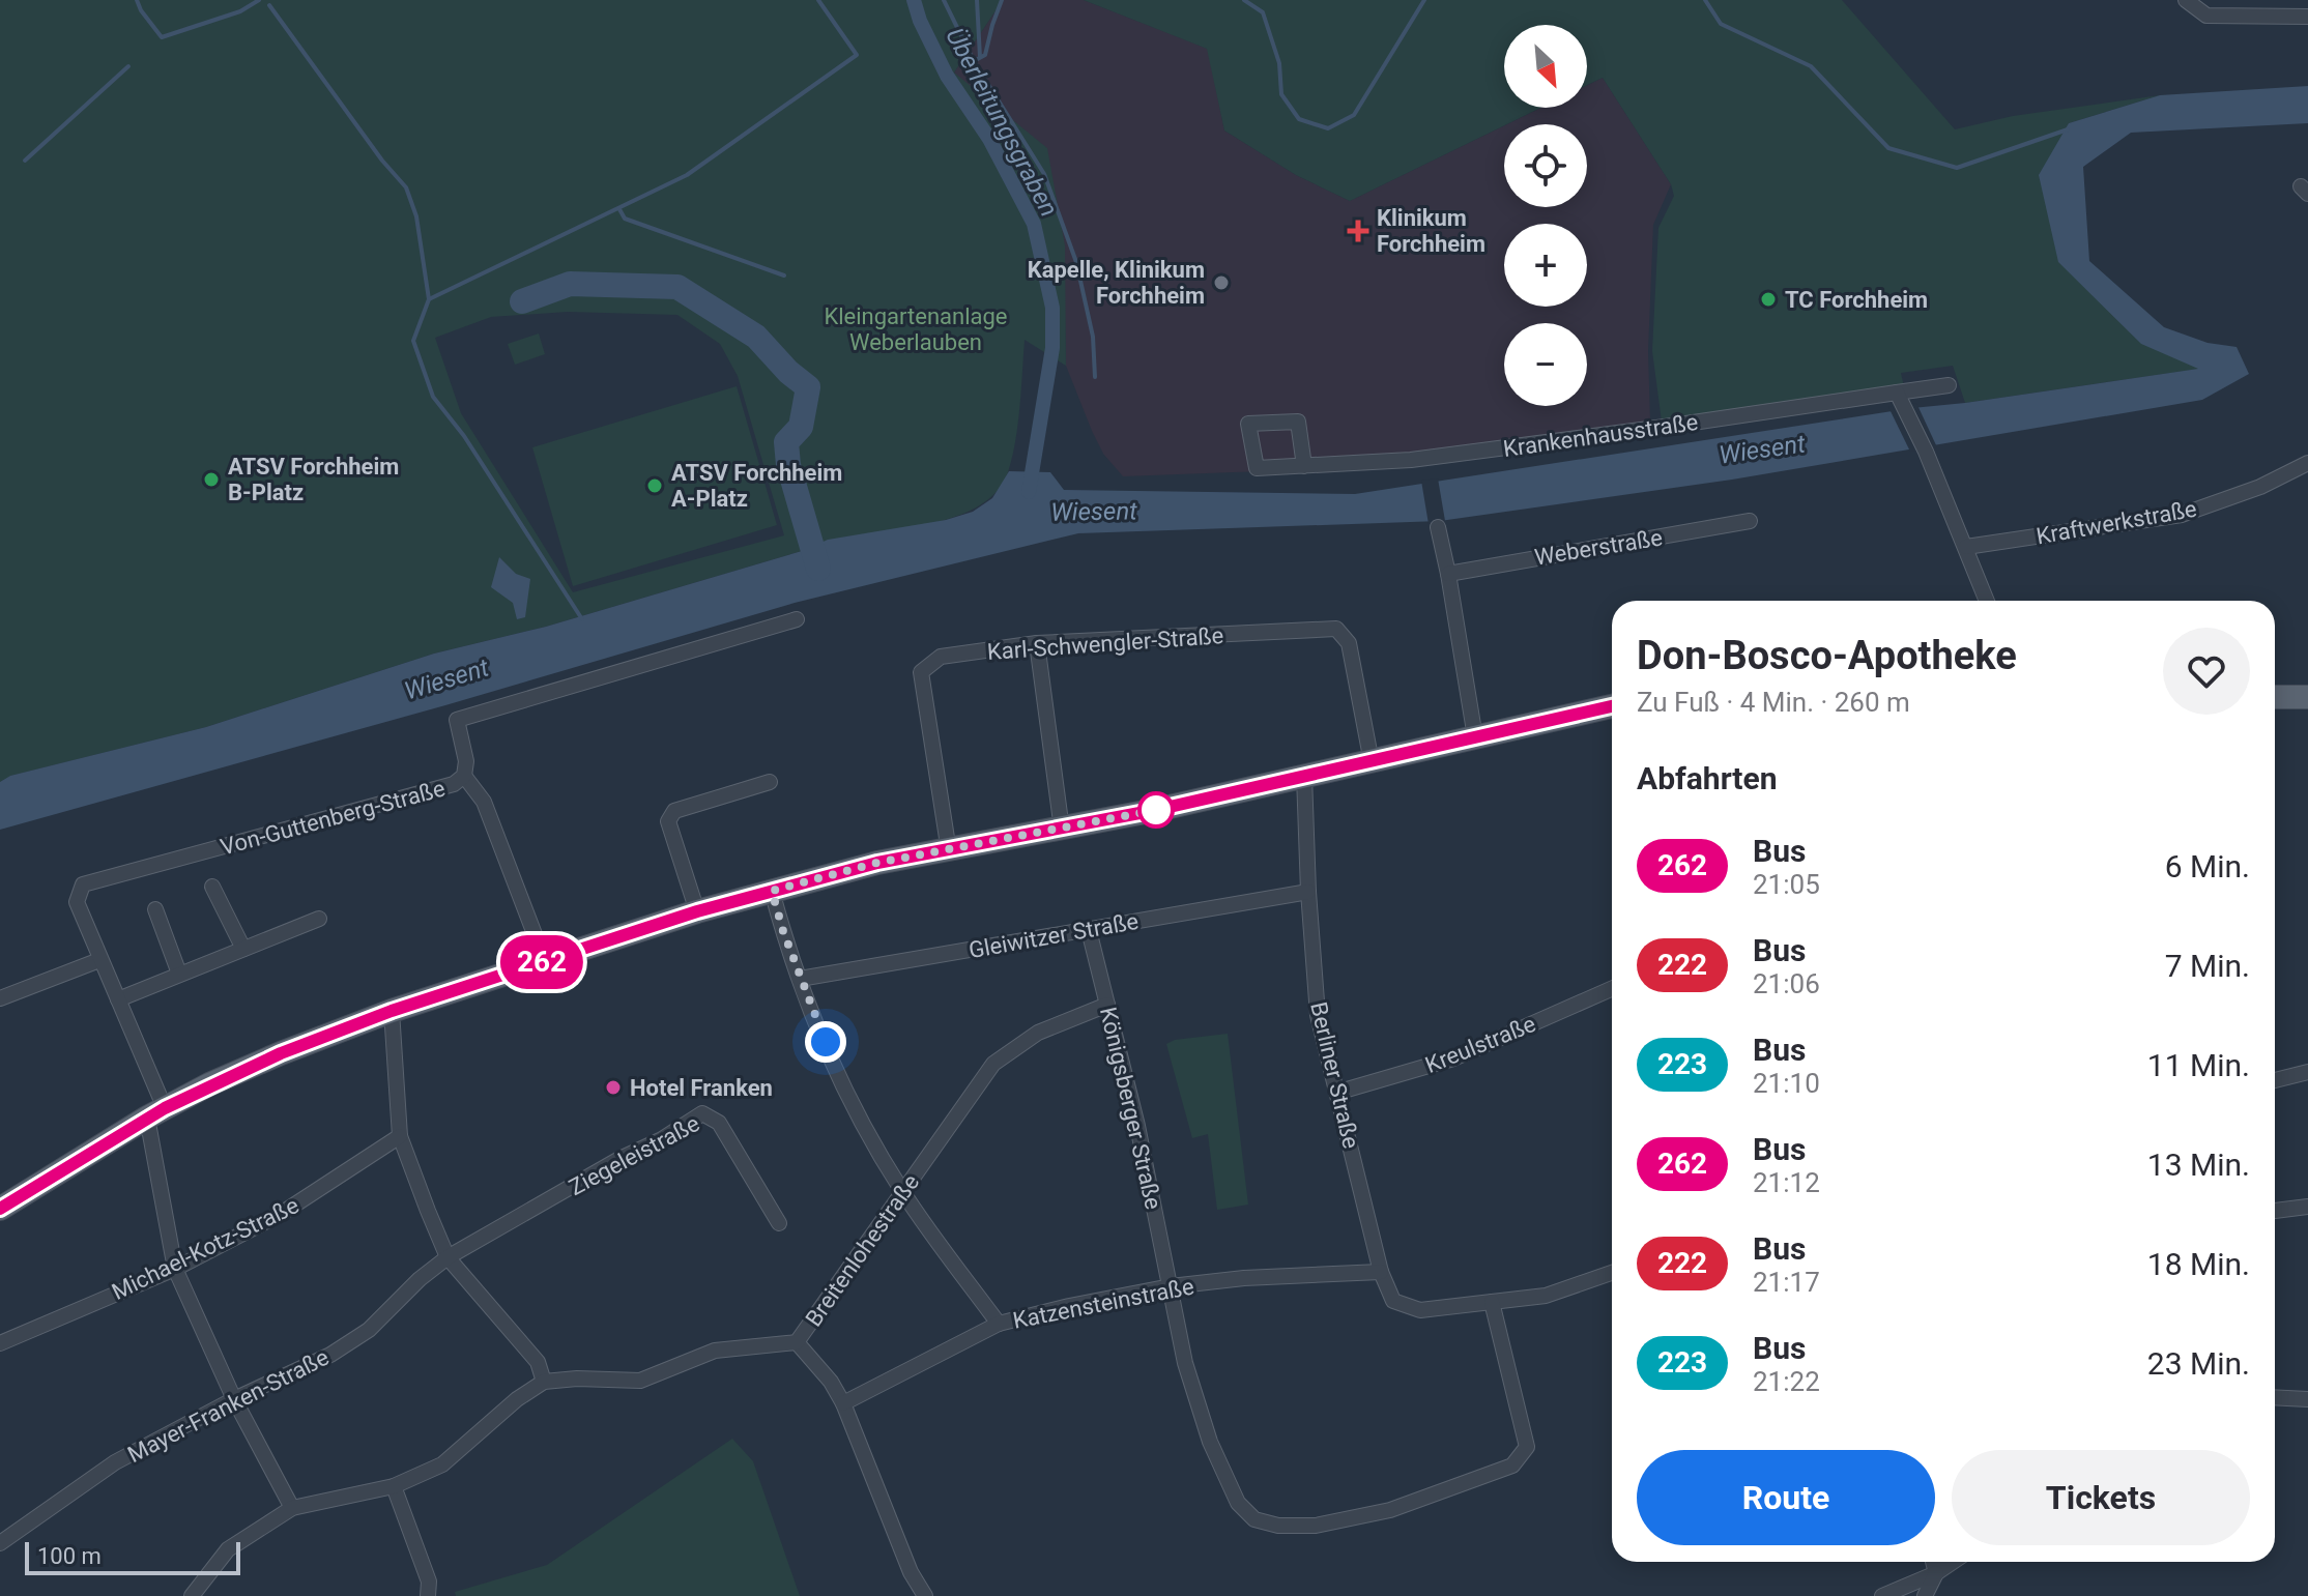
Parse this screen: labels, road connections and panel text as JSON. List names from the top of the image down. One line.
{"streets":{"street":["Krankenhausstraße","Kraftwerkstraße","Weberstraße","Karl-Schwengler-Straße","Von-Guttenberg-Straße","Gleiwitzer Straße","Kreulstraße","Berliner Straße","Königsberger Straße","Ziegeleistraße","Michael-Kotz-Straße","Breitenlohestraße","Katzensteinstraße","Mayer-Franken-Straße"]},"crossings":[["Von-Guttenberg-Straße","Michael-Kotz-Straße"],["Von-Guttenberg-Straße","Mayer-Franken-Straße"],["Gleiwitzer Straße","Berliner Straße"],["Gleiwitzer Straße","Königsberger Straße"],["Kreulstraße","Berliner Straße"],["Berliner Straße","Katzensteinstraße"],["Königsberger Straße","Breitenlohestraße"],["Königsberger Straße","Katzensteinstraße"],["Ziegeleistraße","Mayer-Franken-Straße"]],"water":["Überleitungsgraben","Wiesent"],"parks":["Kleingartenanlage Weberlauben"],"places":{"health":["Klinikum Forchheim"],"other":["Kapelle, Klinikum Forchheim","TC Forchheim","ATSV Forchheim B-Platz","ATSV Forchheim A-Platz","Hotel Franken"]},"lines":["bus line 262"],"scale_bar":"100 m","north":"bottom right","page":{"on_map":"262","map_buttons":["+","−"],"heading":[["Don-Bosco-Apotheke","Zu Fuß · 4 Min. · 260 m"],"Abfahrten"],"list":[{"mark":"262","name":"Bus","note":"21:05","value":"6 Min."},{"mark":"222","name":"Bus","note":"21:06","value":"7 Min."},{"mark":"223","name":"Bus","note":"21:10","value":"11 Min."},{"mark":"262","name":"Bus","note":"21:12","value":"13 Min."},{"mark":"222","name":"Bus","note":"21:17","value":"18 Min."},{"mark":"223","name":"Bus","note":"21:22","value":"23 Min."}],"buttons":["Route","Tickets"],"scale":"100 m"}}
